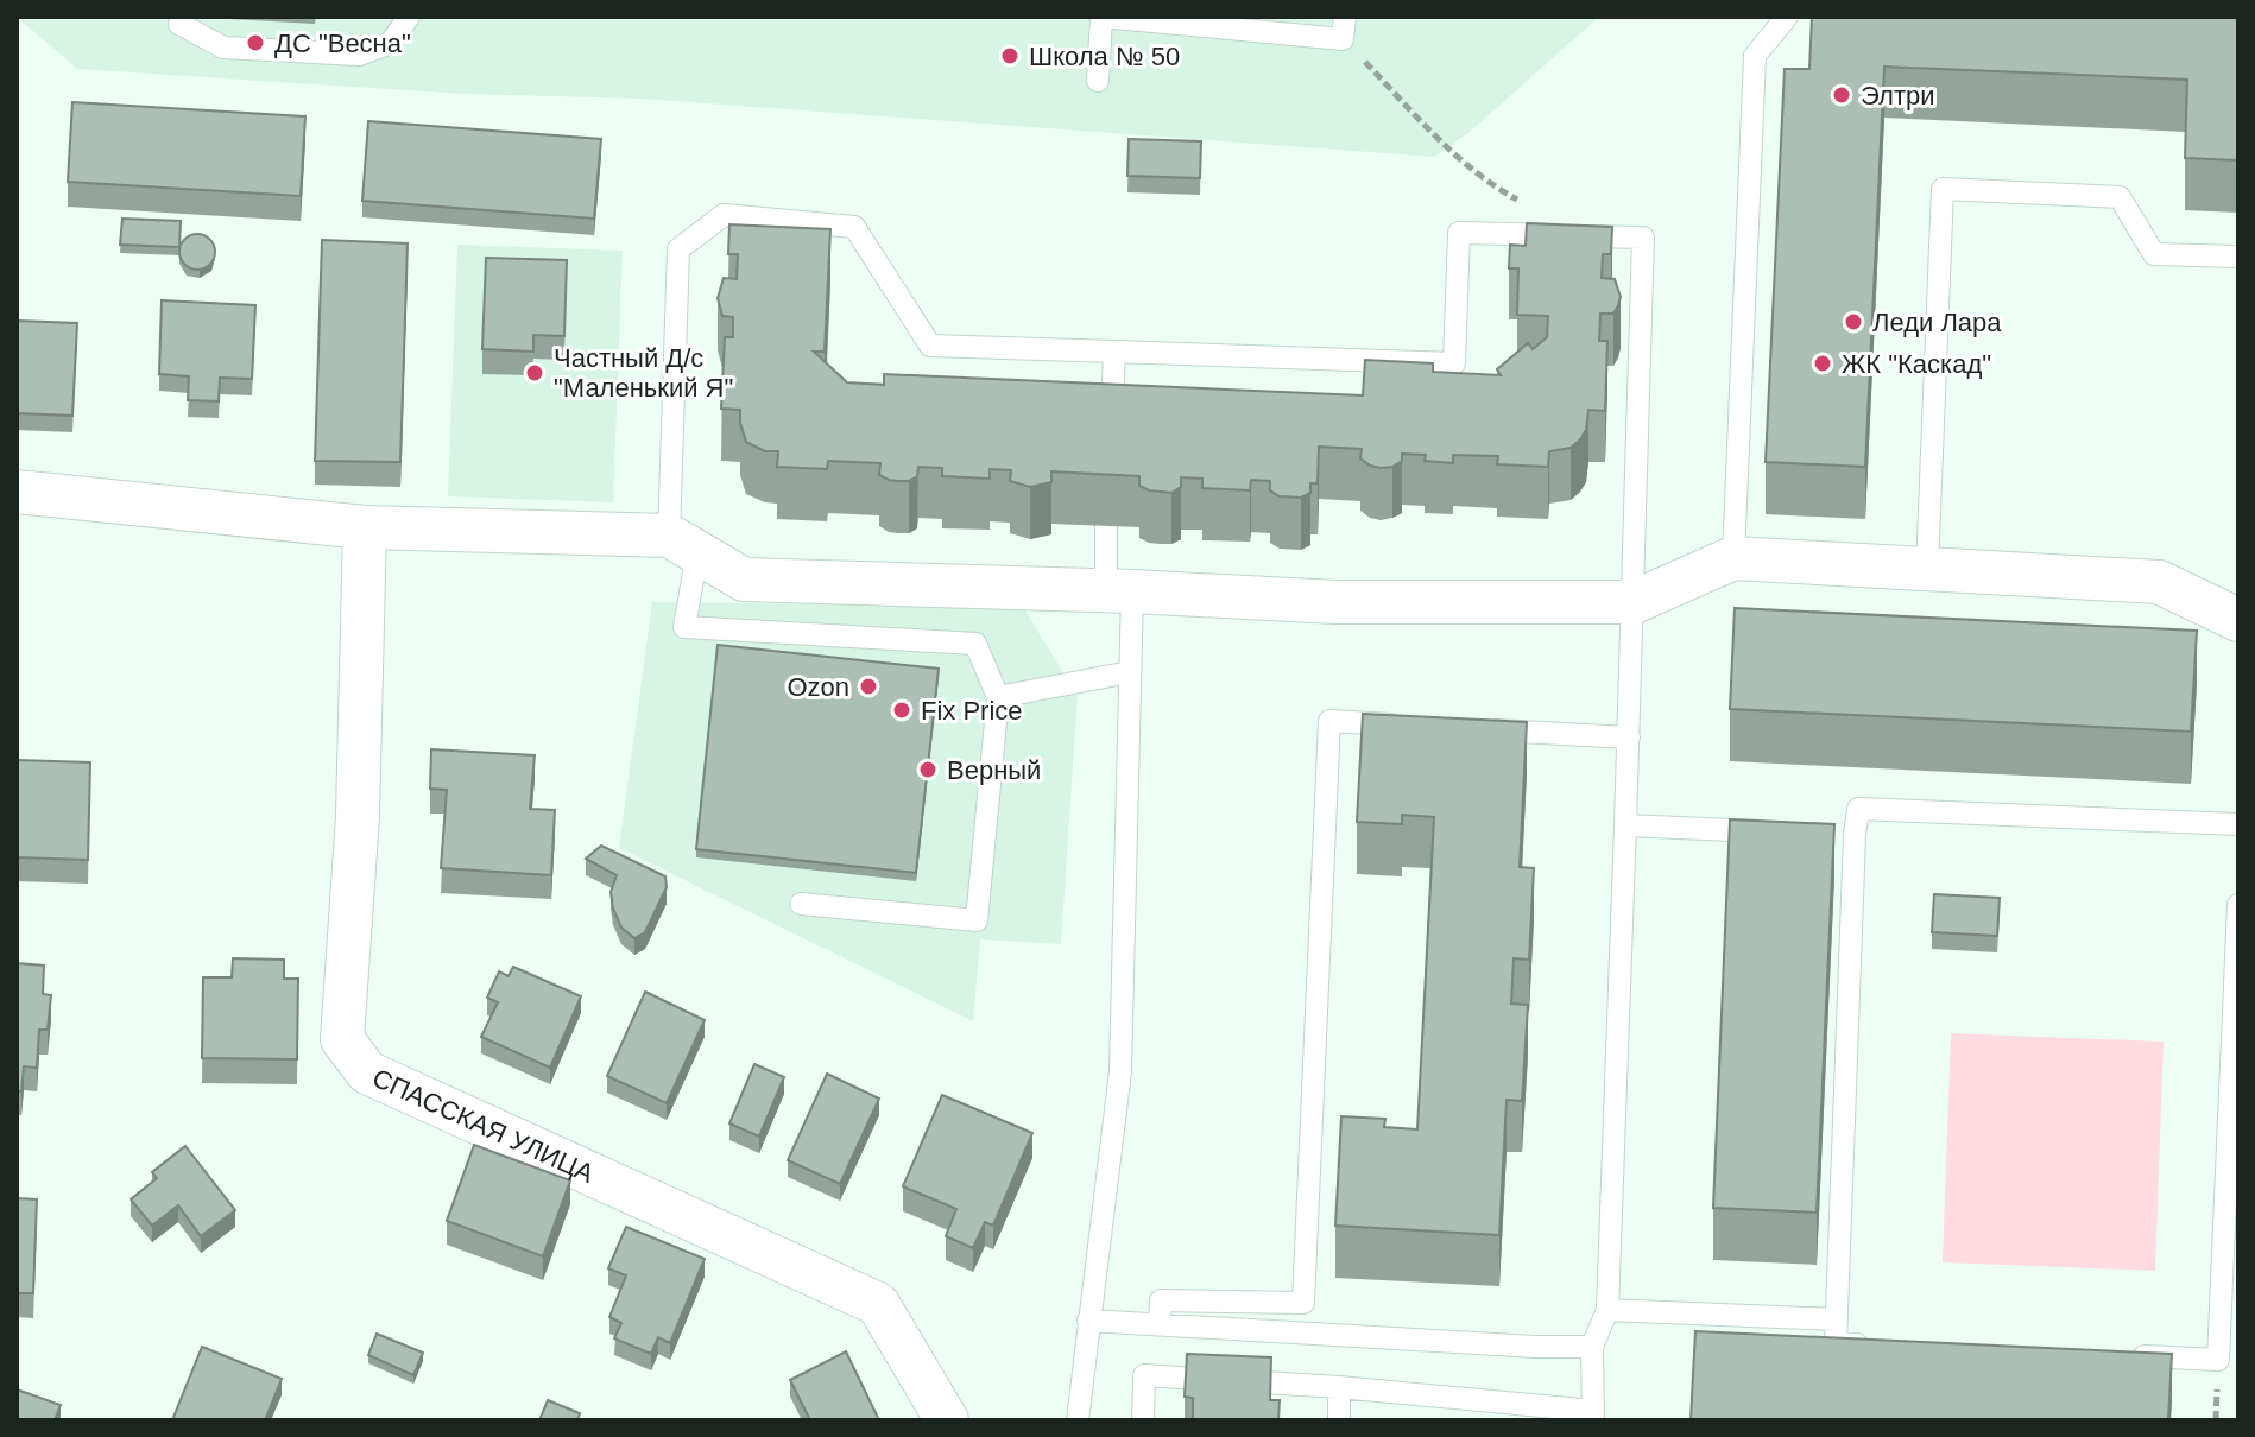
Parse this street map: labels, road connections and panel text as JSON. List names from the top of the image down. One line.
{"streets":{"street":["СПАССКАЯ УЛИЦА"]},"places":["ДС \"Весна\"","Школа № 50","Элтри","Леди Лара","ЖК \"Каскад\"","Частный Д/с \"Маленький Я\"","Ozon","Fix Price","Верный"]}
